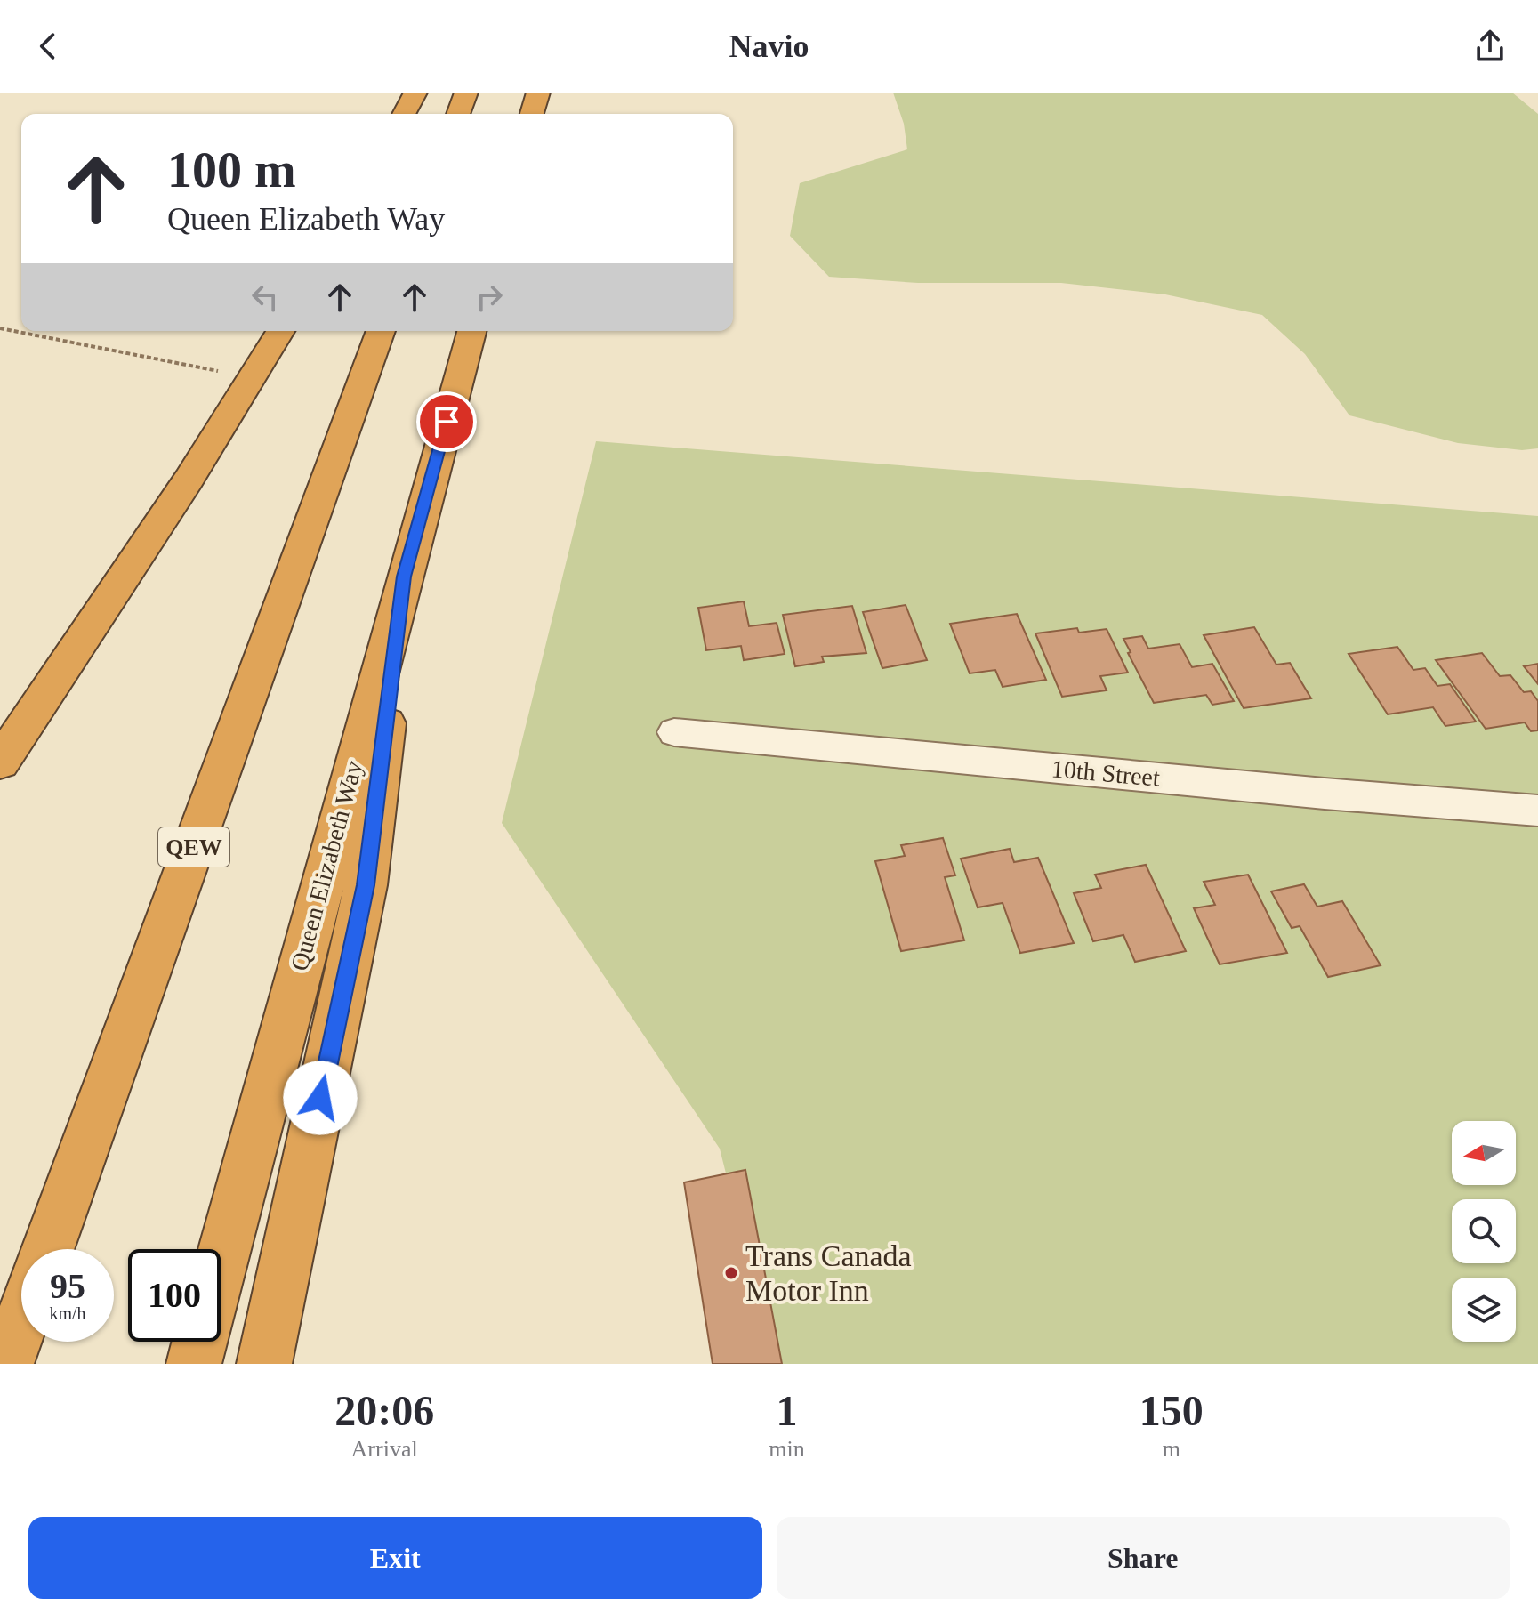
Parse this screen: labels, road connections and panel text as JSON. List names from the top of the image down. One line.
{"streets":{"highway":["QEW","Queen Elizabeth Way"],"street":["10th Street"]},"places":["Trans Canada Motor Inn"],"north":"left","page":{"header":"Navio","turn":["100 m","Queen Elizabeth Way"],"speed":"95 km/h","limit":"100","eta":["20:06","Arrival","1","min","150","m"],"buttons":["Exit","Share"]}}
